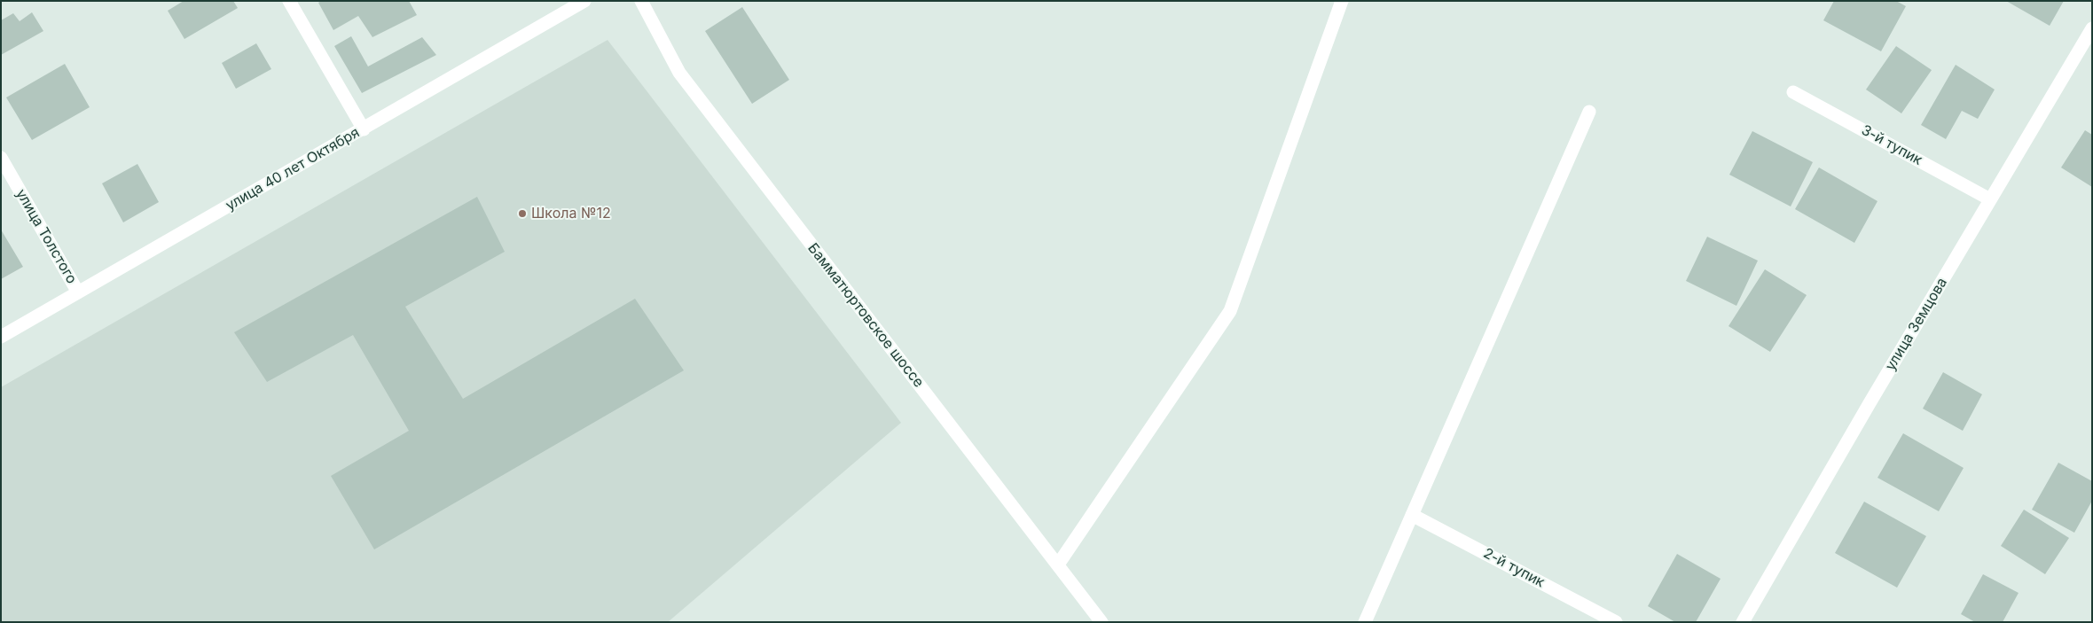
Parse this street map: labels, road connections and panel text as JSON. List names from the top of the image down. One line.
{"streets":{"street":["3-й тупик","улица 40 лет Октября","улица Толстого","Бамматюртовское шоссе","улица Земцова","2-й тупик"]},"crossings":[["3-й тупик","улица Земцова"],["улица 40 лет Октября","улица Толстого"]],"places":["Школа №12"]}
